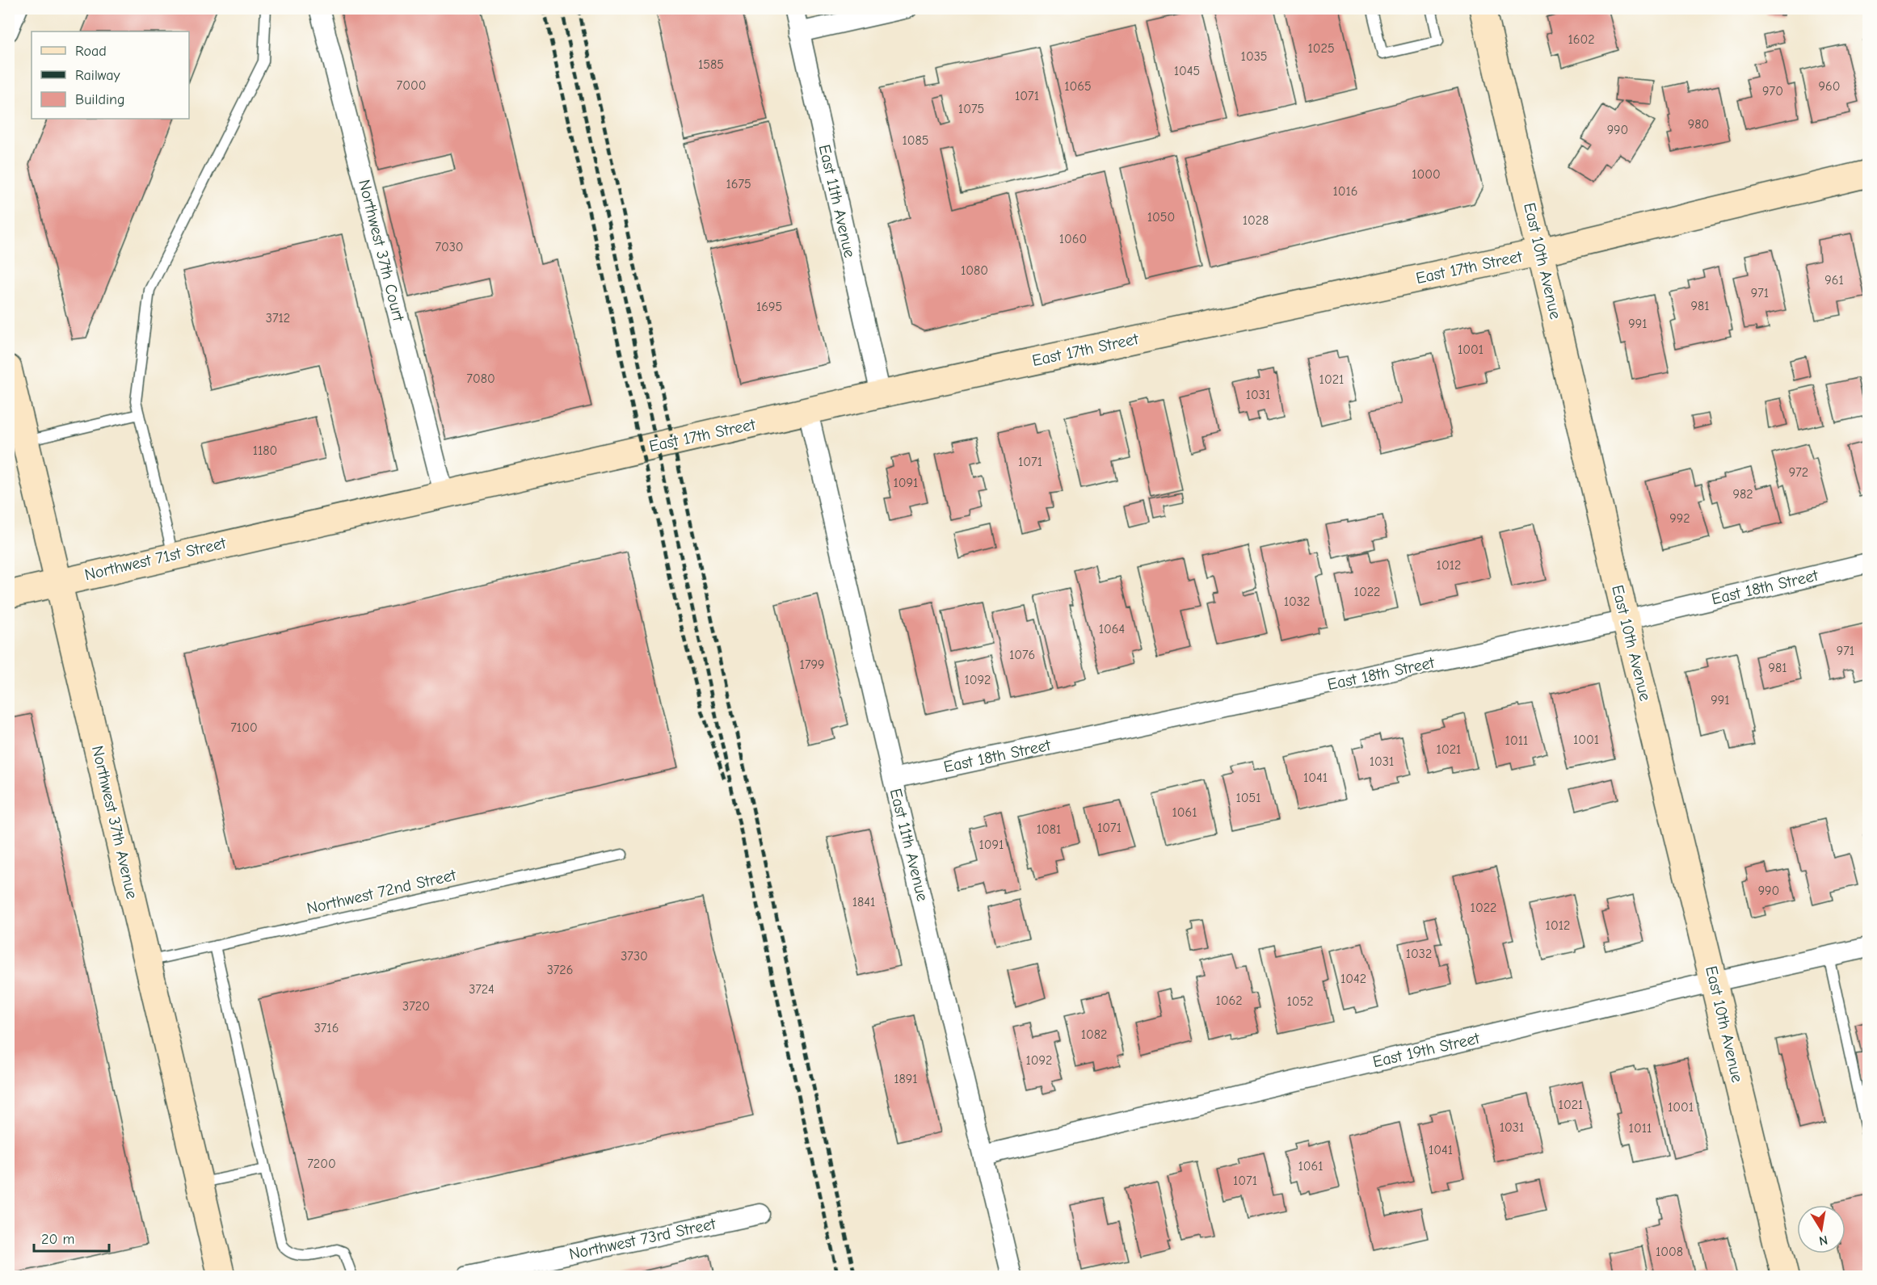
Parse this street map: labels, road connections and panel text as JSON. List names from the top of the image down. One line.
{"streets":{"street":["East 11th Avenue","Northwest 37th Court","East 10th Avenue","East 17th Street","Northwest 71st Street","East 18th Street","Northwest 37th Avenue","East 19th Street","Northwest 73rd Street"],"lane":["Northwest 72nd Street"]},"crossings":[["East 11th Avenue","East 17th Street"],["East 11th Avenue","East 18th Street"],["East 11th Avenue","East 19th Street"],["Northwest 37th Court","East 17th Street"],["East 10th Avenue","East 17th Street"],["East 10th Avenue","East 18th Street"],["East 10th Avenue","East 19th Street"],["East 17th Street","Northwest 71st Street"],["Northwest 71st Street","Northwest 37th Avenue"],["Northwest 37th Avenue","Northwest 72nd Street"]],"house_numbers":["1602","1025","1035","1585","1045","7000","1065","960","970","1071","1075","980","990","1085","1000","1675","1016","1050","1028","1060","7030","1080","961","971","981","1695","3712","991","1001","7080","1021","1031","1180","1071","972","1091","982","992","1012","1022","1032","1064","971","1076","1799","981","1092","991","7100","1001","1011","1021","1031","1041","1051","1061","1071","1081","1091","990","1841","1022","1012","1032","3730","3726","1042","3724","1062","1052","3720","3716","1082","1092","1891","1021","1001","1031","1011","1041","7200","1061","1071","1008"],"legend":["Road","Railway","Building"],"scale_bar":"20 m","north":"bottom"}
